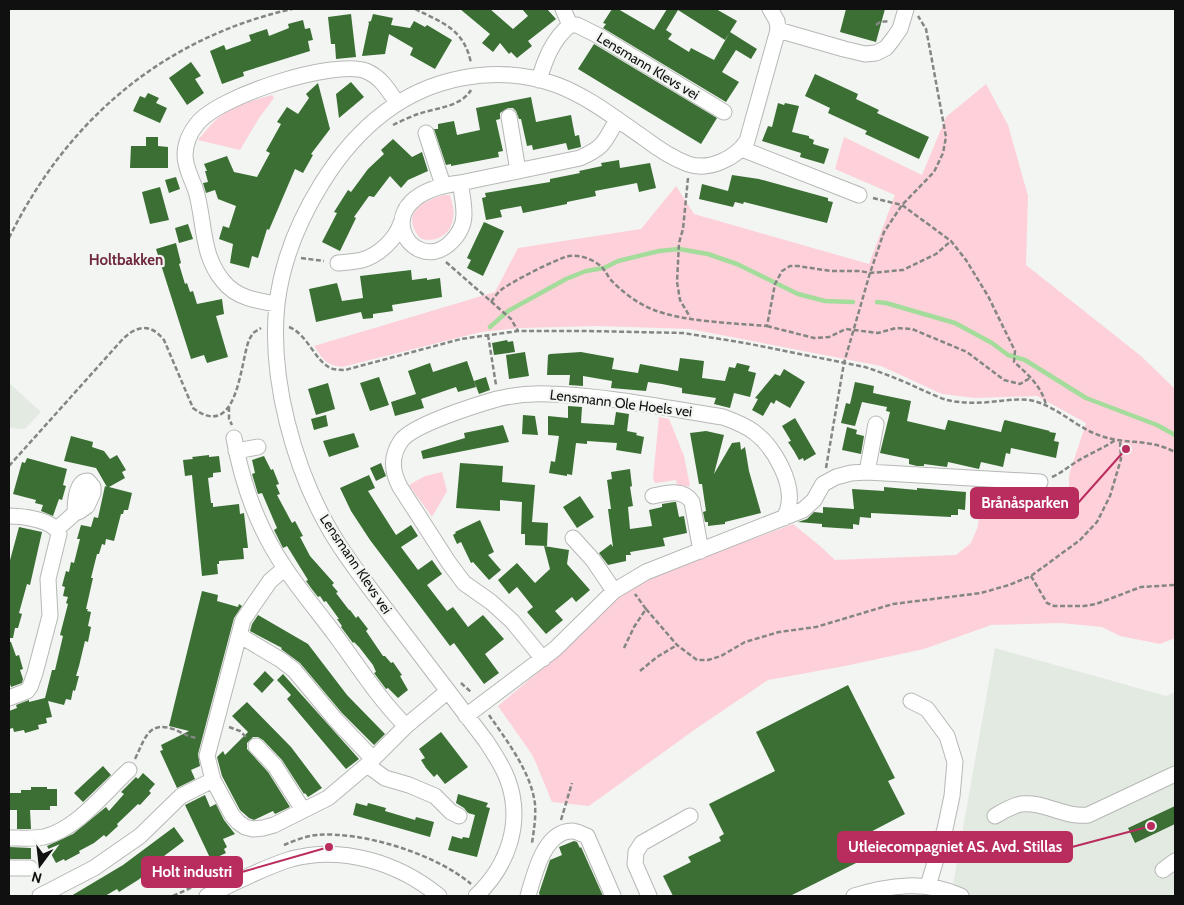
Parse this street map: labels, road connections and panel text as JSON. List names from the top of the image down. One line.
{"streets":{"street":["Lensmann Klevs vei","Lensmann Ole Hoels vei"]},"districts":["Holtbakken"],"places":["Brånåsparken","Utleiecompagniet AS. Avd. Stillas","Holt industri"],"north":"bottom"}
